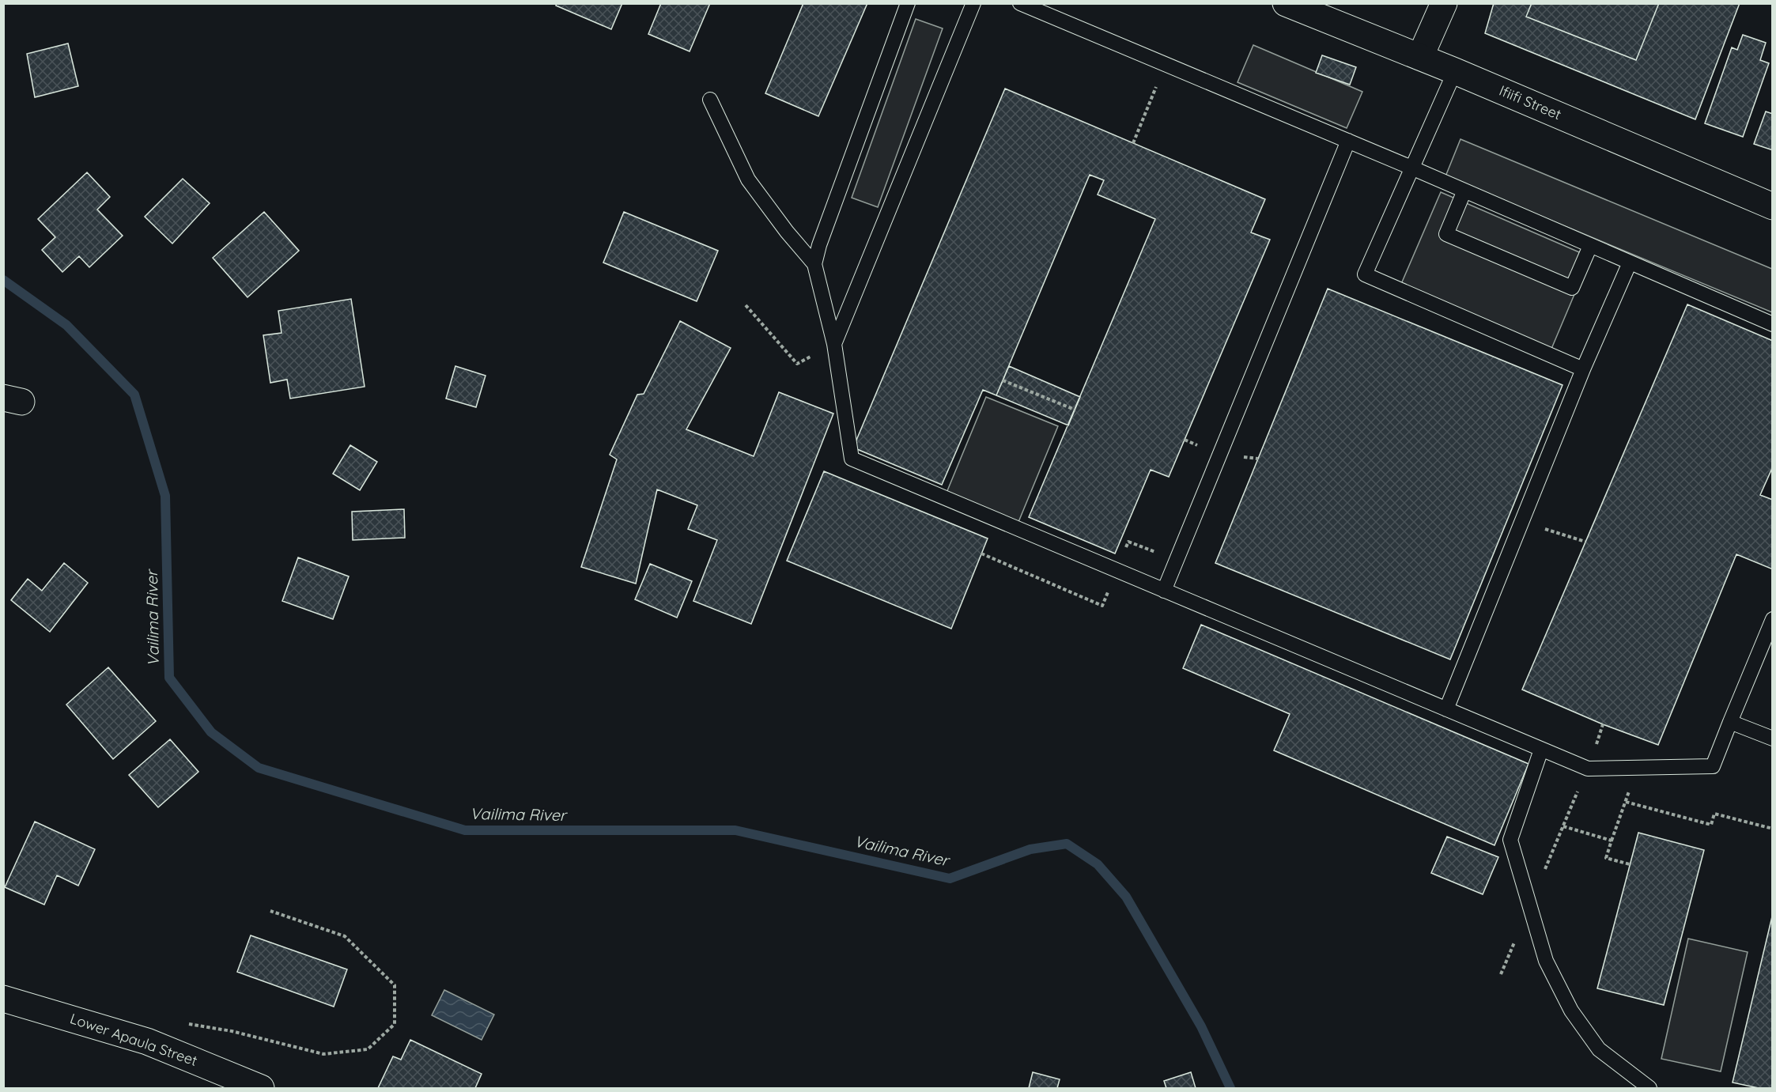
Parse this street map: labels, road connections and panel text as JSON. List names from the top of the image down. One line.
{"streets":{"main road":["Ifiifi Street","Lower Apaula Street"]},"water":["Vailima River"]}
